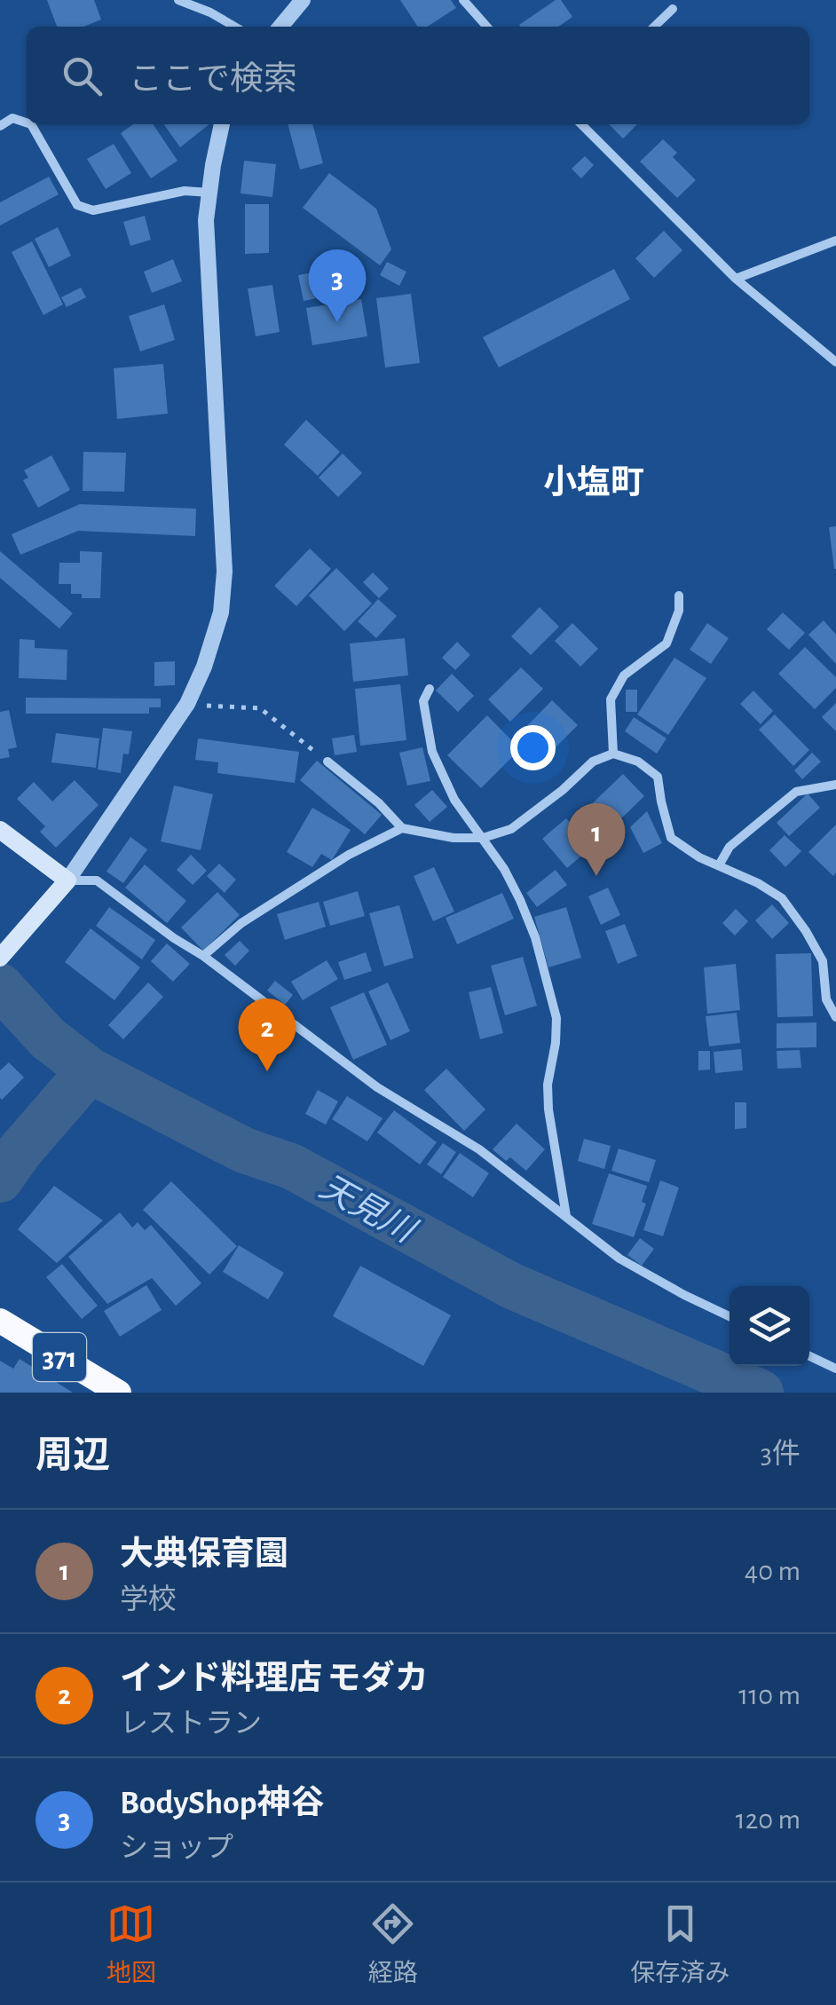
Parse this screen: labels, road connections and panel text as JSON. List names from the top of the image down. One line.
{"streets":{"highway":["371"]},"districts":["小塩町"],"water":["天見川"],"page":{"search":"ここで検索","pins":["3","1","2"],"heading":["周辺","3件"],"list":[{"mark":"1","name":"大典保育園","note":"学校","value":"40 m"},{"mark":"2","name":"インド料理店 モダカ","note":"レストラン","value":"110 m"},{"mark":"3","name":"BodyShop神谷","note":"ショップ","value":"120 m"}],"nav":["地図","経路","保存済み"]}}
